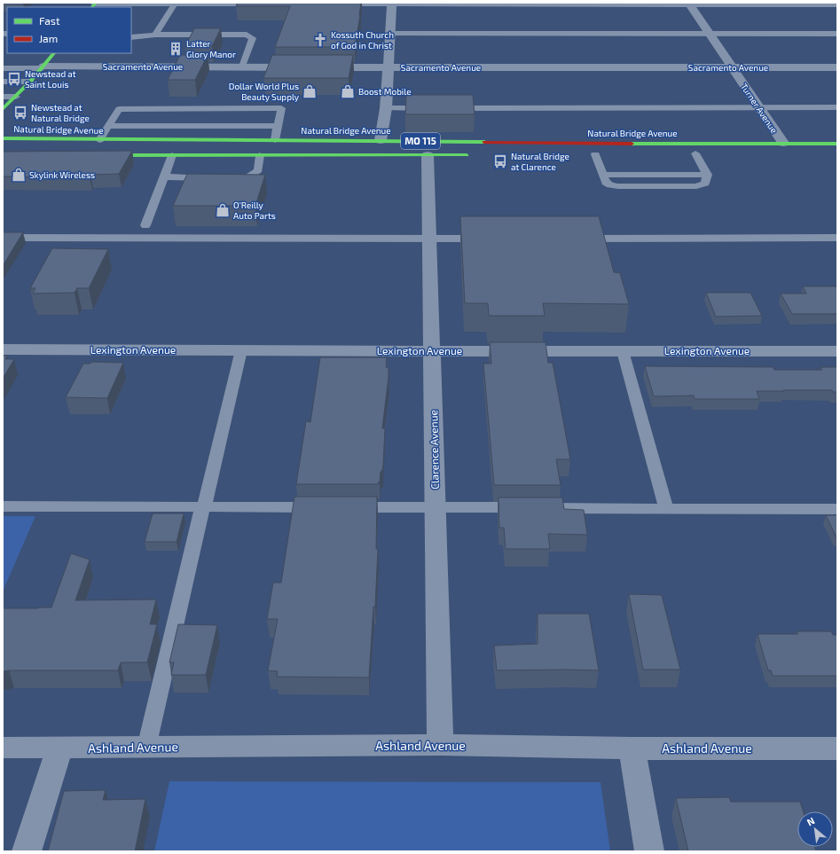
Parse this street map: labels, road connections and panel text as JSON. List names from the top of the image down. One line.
{"streets":{"main road":["Natural Bridge Avenue","MO 115"],"street":["Sacramento Avenue","Turner Avenue","Lexington Avenue","Clarence Avenue","Ashland Avenue"]},"crossings":[["Sacramento Avenue","Turner Avenue"],["Turner Avenue","Natural Bridge Avenue"],["Lexington Avenue","Clarence Avenue"],["Clarence Avenue","Ashland Avenue"]],"places":{"church":["Kossuth Church of God in Christ"],"building":["Latter Glory Manor"],"bus stop":["Newstead at Saint Louis","Newstead at Natural Bridge","Natural Bridge at Clarence"],"shop":["Dollar World Plus Beauty Supply","Boost Mobile","Skylink Wireless","O'Reilly Auto Parts"]},"legend":["Fast","Jam"],"north":"top left"}
